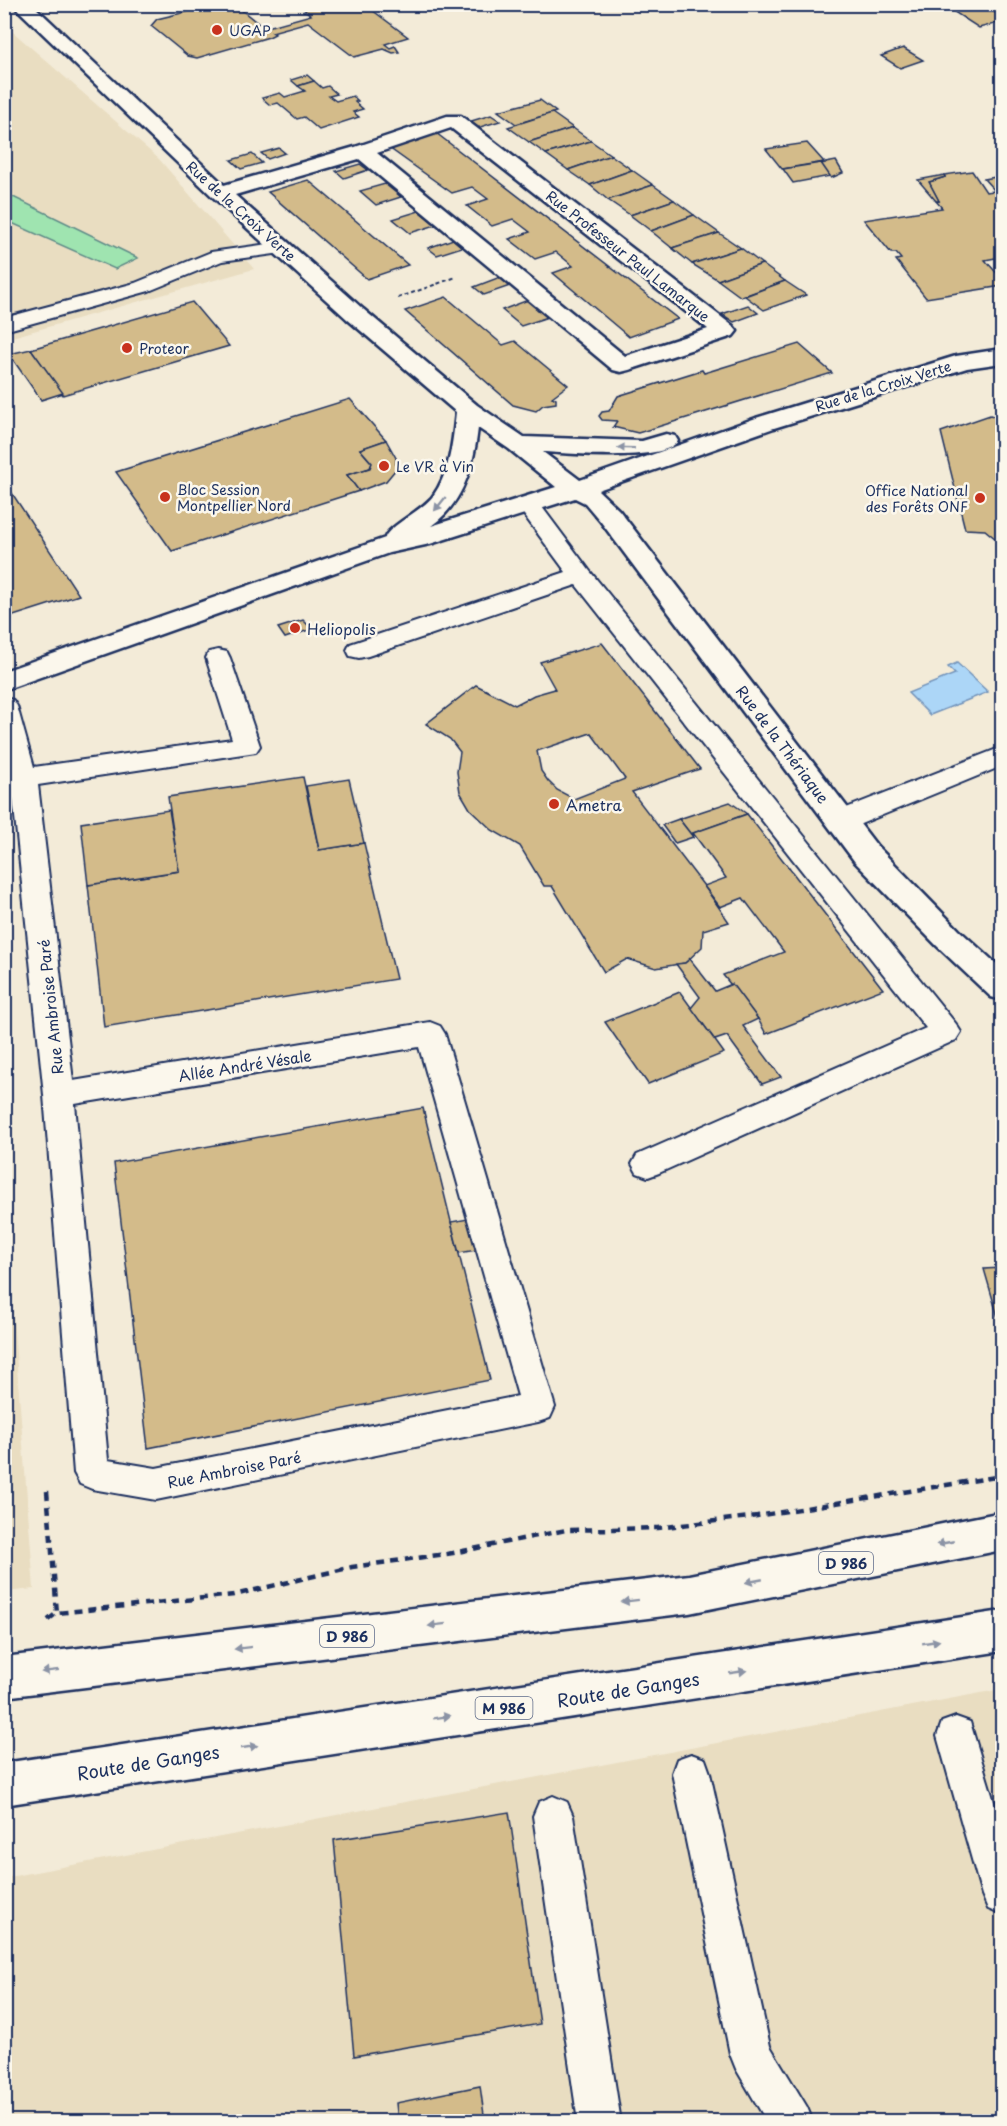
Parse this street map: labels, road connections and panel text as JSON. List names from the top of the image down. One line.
{"streets":{"street":["Rue de la Croix Verte","Rue Professeur Paul Lamarque","Rue de la Thériaque","D 986","Route de Ganges","M 986"],"lane":["Rue Ambroise Paré","Allée André Vésale"]},"crossings":[["Rue de la Croix Verte","Rue Professeur Paul Lamarque"],["Rue de la Croix Verte","Rue de la Thériaque"],["Rue Ambroise Paré","Allée André Vésale"]],"places":["UGAP","Proteor","Le VR à Vin","Bloc Session Montpellier Nord","Office National des Forêts ONF","Heliopolis","Ametra"]}
